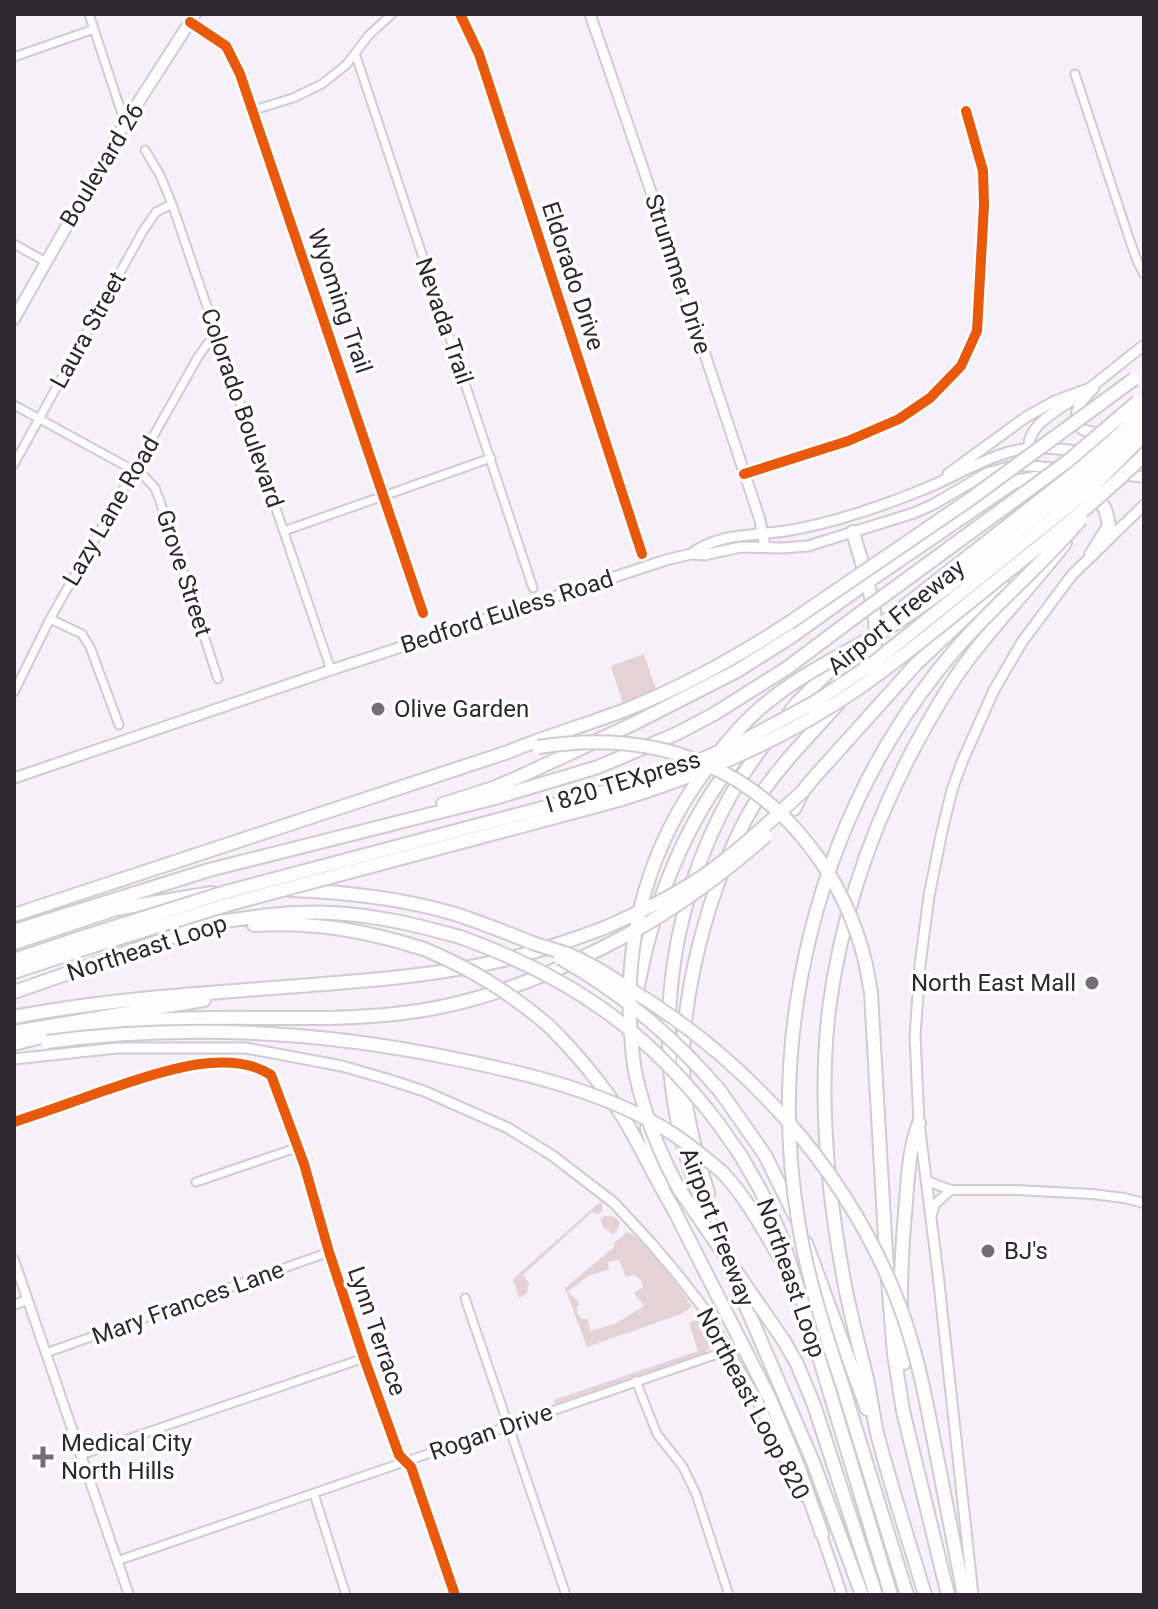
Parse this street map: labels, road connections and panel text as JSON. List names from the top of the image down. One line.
{"streets":{"highway":["Airport Freeway","I 820 TEXpress","Northeast Loop"],"main road":["Boulevard 26","Strummer Drive","Bedford Euless Road","Northeast Loop 820"],"street":["Eldorado Drive","Wyoming Trail","Nevada Trail","Laura Street","Colorado Boulevard","Lazy Lane Road","Grove Street","Mary Frances Lane","Lynn Terrace","Rogan Drive"]},"crossings":[["Boulevard 26","Wyoming Trail"],["Strummer Drive","Bedford Euless Road"],["Laura Street","Colorado Boulevard"],["Laura Street","Grove Street"],["Colorado Boulevard","Lazy Lane Road"],["Colorado Boulevard","Bedford Euless Road"],["Lazy Lane Road","Grove Street"],["Mary Frances Lane","Lynn Terrace"],["Lynn Terrace","Rogan Drive"],["Northeast Loop 820","Rogan Drive"]],"places":{"other":["Olive Garden","North East Mall","BJ's"],"health":["Medical City North Hills"]}}
